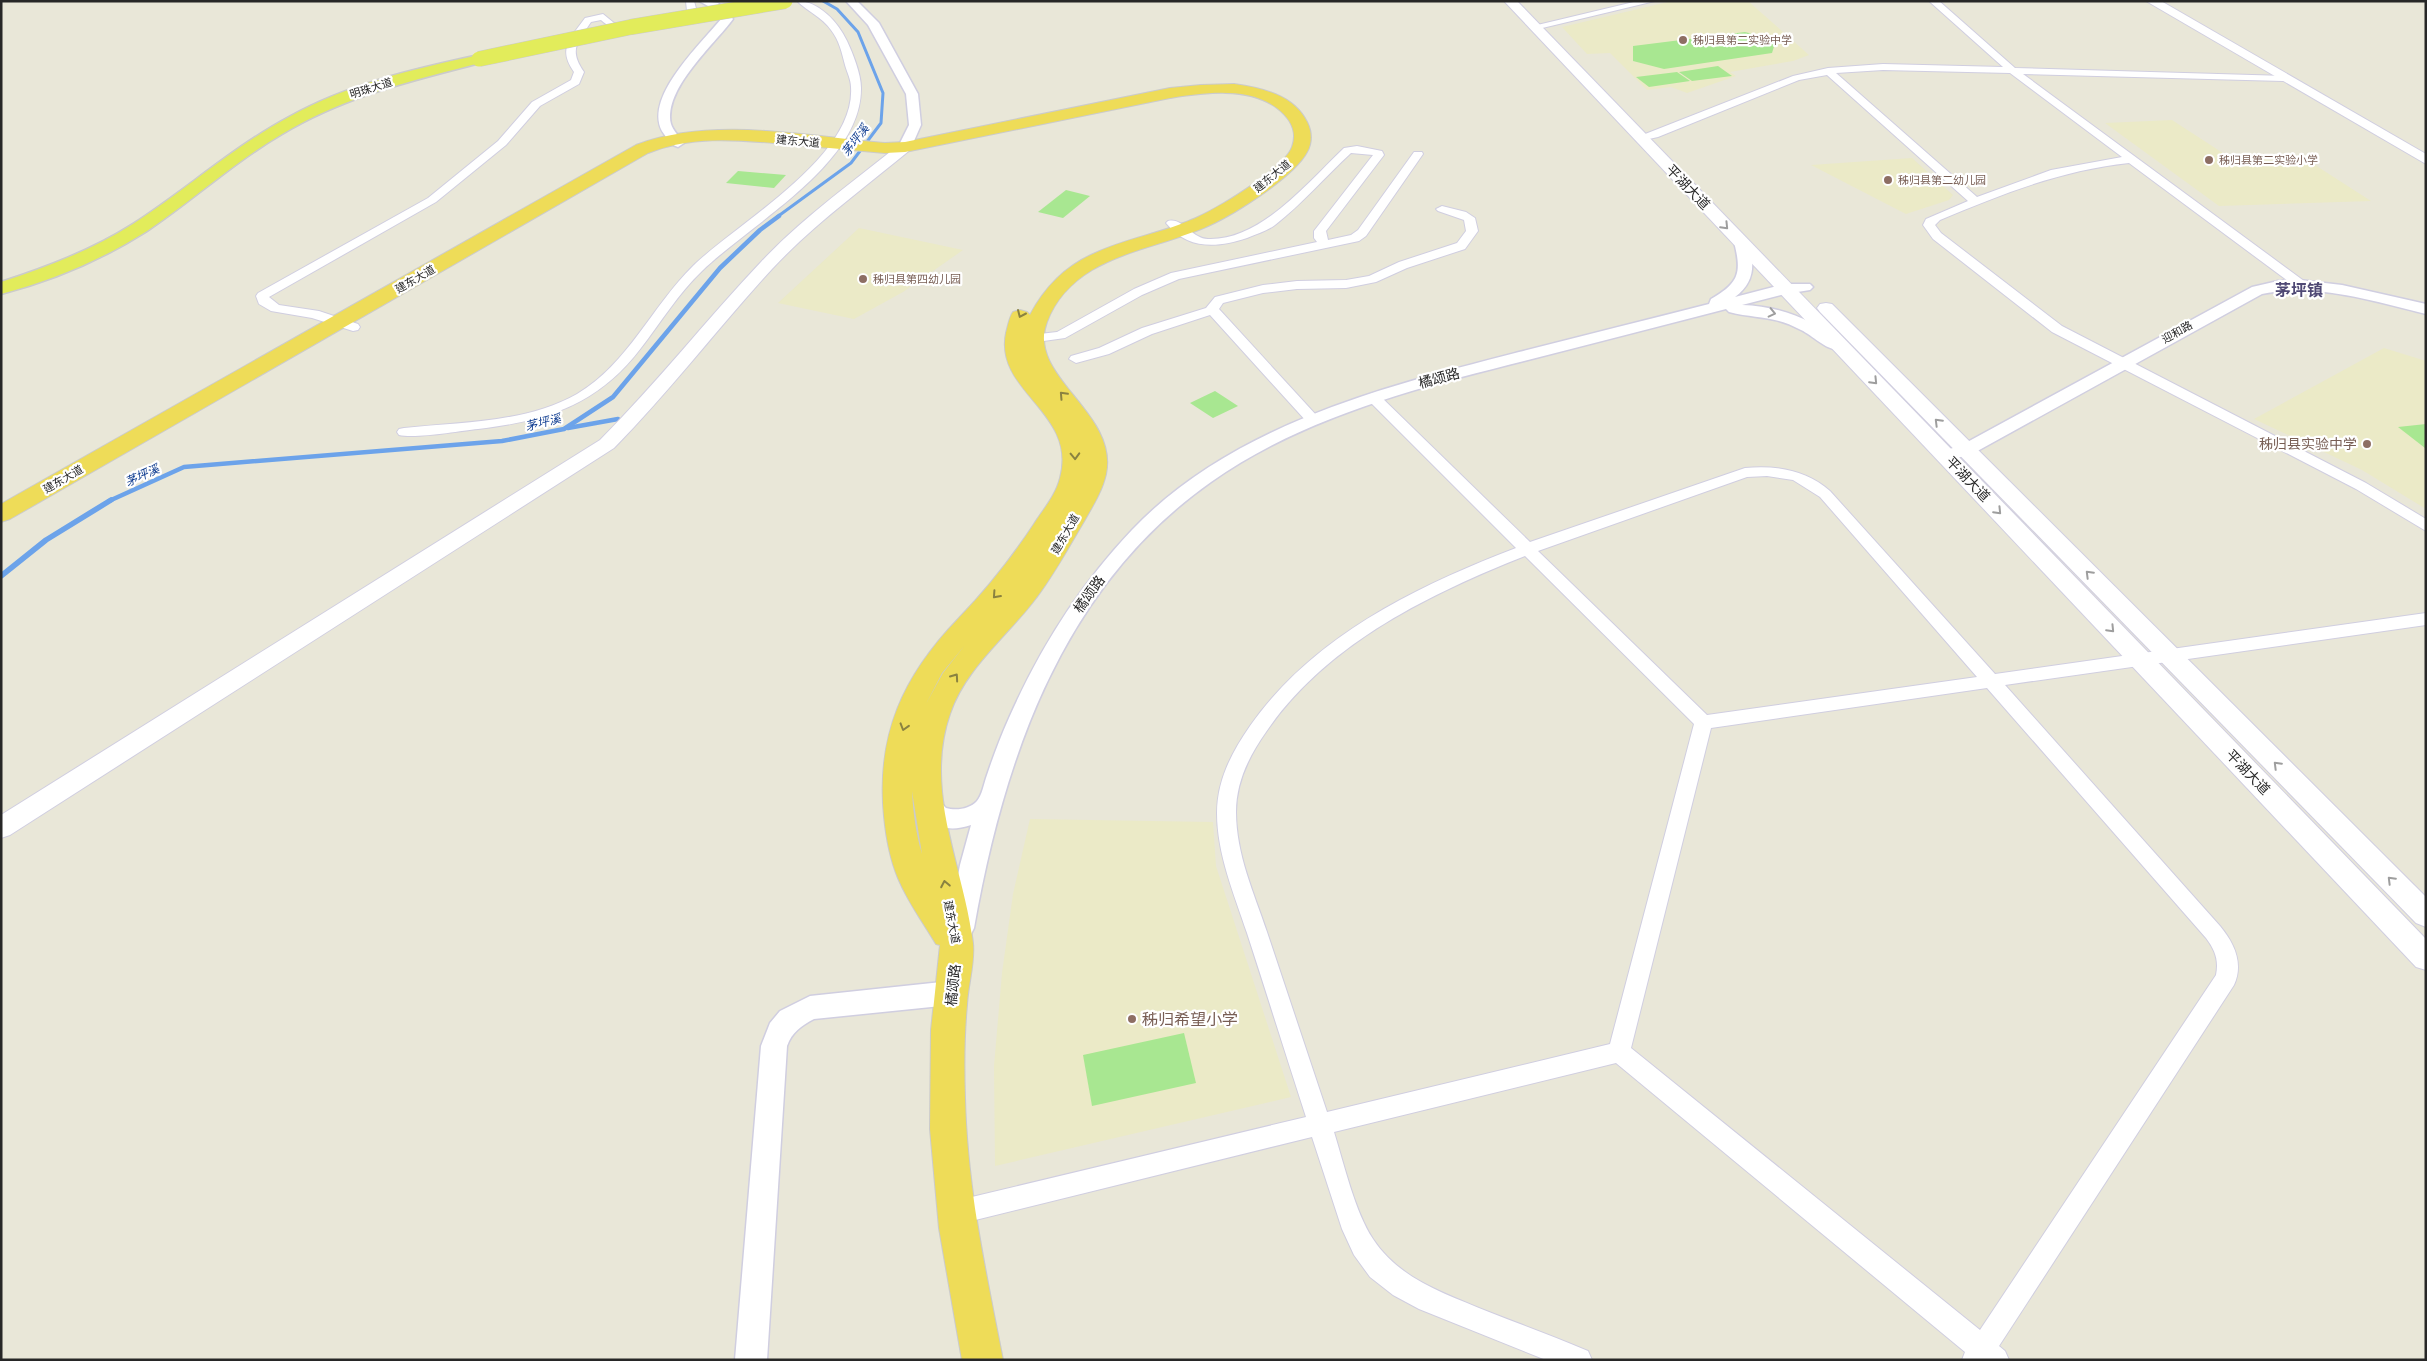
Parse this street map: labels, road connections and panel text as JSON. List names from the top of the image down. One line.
{"streets":{"highway":["建东大道","橘颂路"],"main road":["明珠大道","平湖大道"],"street":["迎和路"]},"crossings":[["建东大道","橘颂路"],["平湖大道","迎和路"],["平湖大道","橘颂路"]],"districts":["茅坪镇"],"water":["茅坪溪"],"places":["秭归县第二实验中学","秭归县第二实验小学","秭归县第二幼儿园","秭归县第四幼儿园","秭归县实验中学","秭归希望小学"]}
